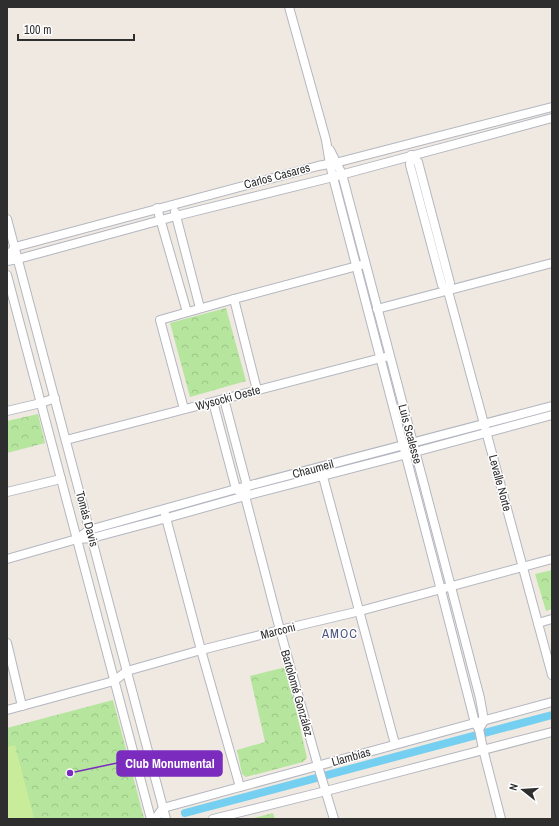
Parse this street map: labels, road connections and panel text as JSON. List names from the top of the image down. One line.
{"streets":{"street":["Carlos Casares","Wysocki Oeste","Luis Scalesse","Chaumeil","Levalle Norte","Tomás Davis","Marconi","Bartolomé González","Llambías"]},"crossings":[["Carlos Casares","Luis Scalesse"],["Carlos Casares","Levalle Norte"],["Carlos Casares","Tomás Davis"],["Wysocki Oeste","Luis Scalesse"],["Wysocki Oeste","Tomás Davis"],["Wysocki Oeste","Bartolomé González"],["Luis Scalesse","Chaumeil"],["Luis Scalesse","Marconi"],["Luis Scalesse","Llambías"],["Chaumeil","Levalle Norte"],["Chaumeil","Tomás Davis"],["Chaumeil","Bartolomé González"],["Levalle Norte","Marconi"],["Tomás Davis","Marconi"],["Tomás Davis","Llambías"],["Marconi","Bartolomé González"],["Bartolomé González","Llambías"]],"districts":["AMOC"],"places":["Club Monumental"],"scale_bar":"100 m","north":"left"}
